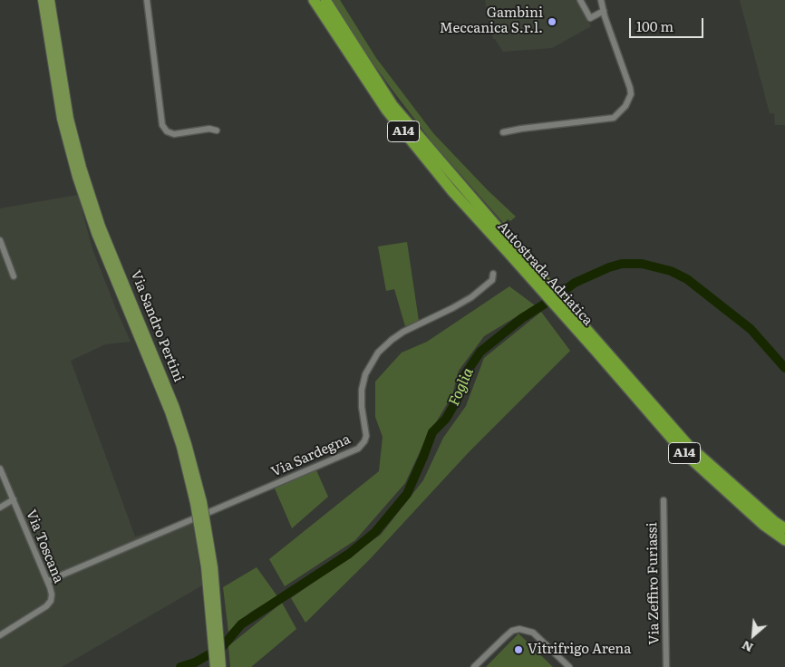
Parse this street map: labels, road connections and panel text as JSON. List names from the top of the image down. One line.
{"streets":{"highway":["A14","Autostrada Adriatica"],"main road":["Via Sandro Pertini"],"street":["Via Sardegna","Via Toscana","Via Zeffiro Furiassi"]},"crossings":[["Via Sardegna","Via Toscana"]],"water":["Foglia"],"places":["Gambini Meccanica S.r.l.","Vitrifrigo Arena"],"scale_bar":"100 m","north":"bottom left"}
